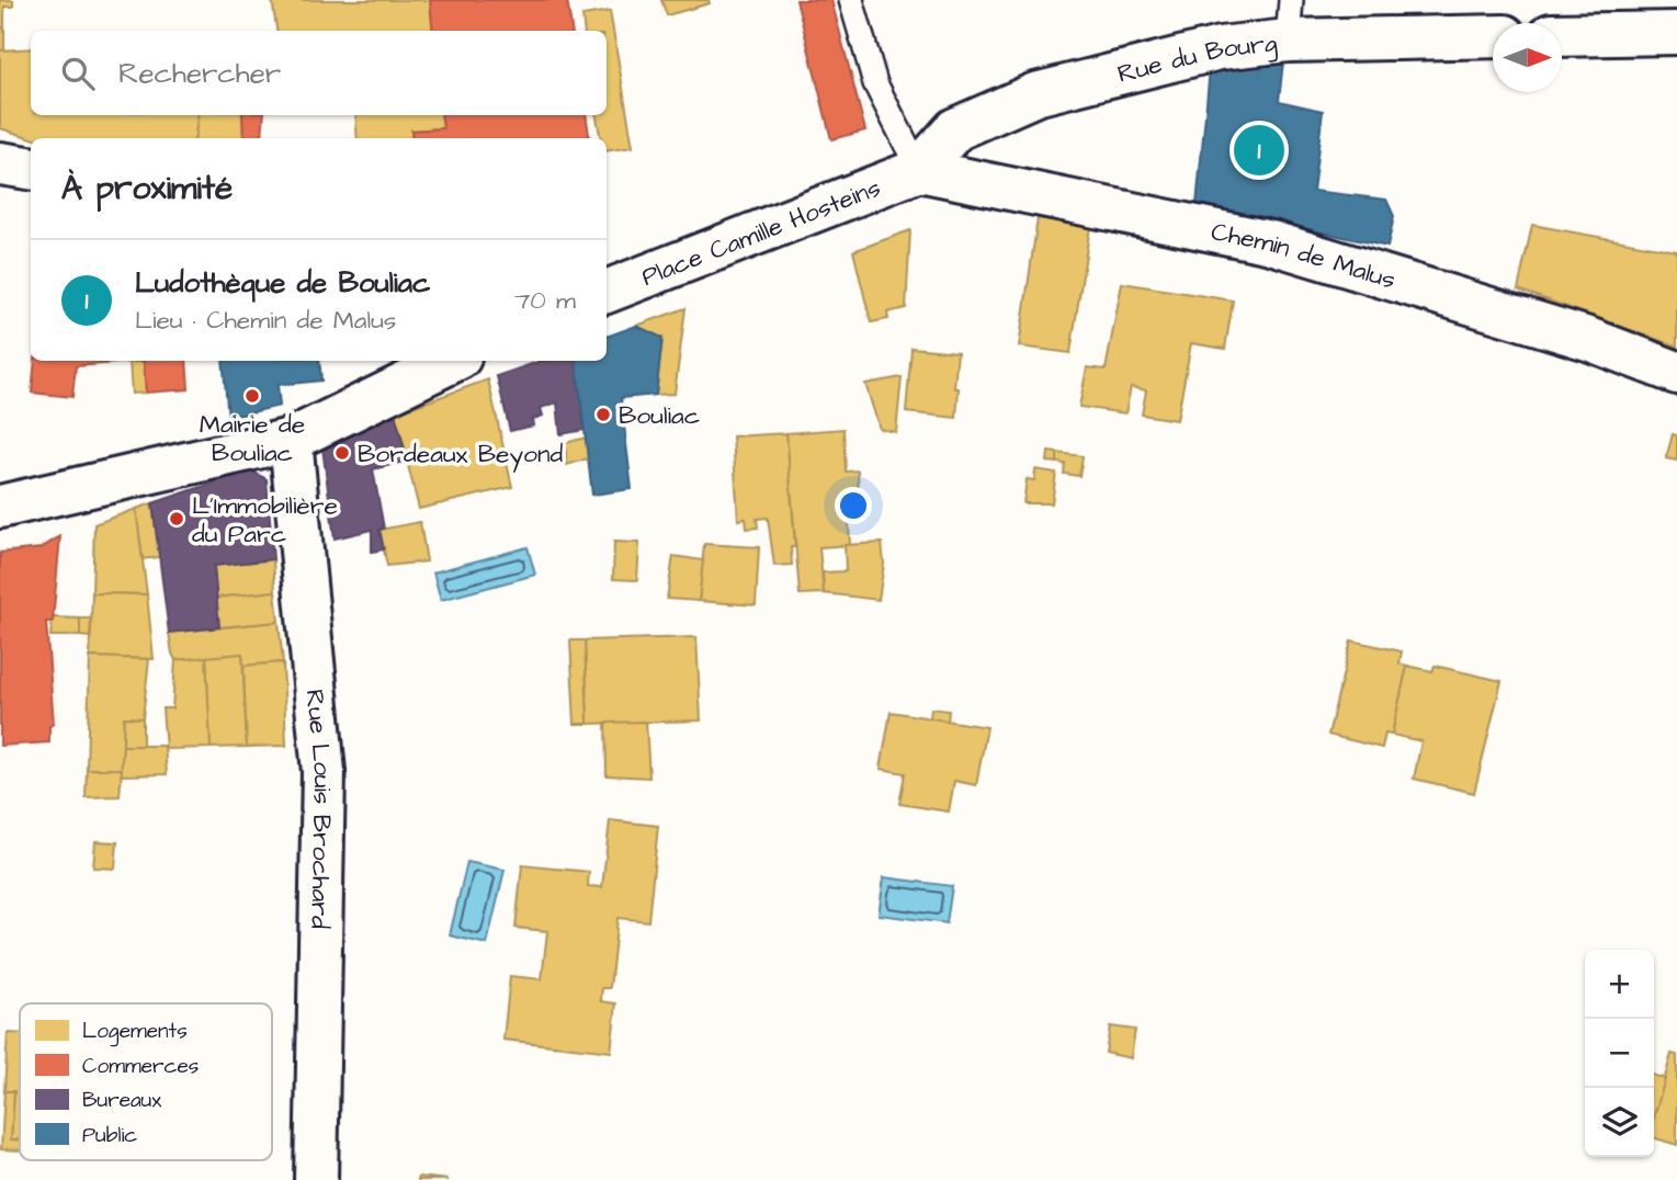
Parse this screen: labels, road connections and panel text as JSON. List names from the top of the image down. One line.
{"streets":{"street":["Rue du Bourg","Place Camille Hosteins","Chemin de Malus","Rue Louis Brochard"]},"crossings":[["Rue du Bourg","Place Camille Hosteins"],["Rue du Bourg","Chemin de Malus"],["Place Camille Hosteins","Chemin de Malus"]],"places":["Mairie de Bouliac","Bouliac","Bordeaux Beyond","L'Immobilière du Parc"],"legend":["Logements","Commerces","Bureaux","Public"],"north":"right","page":{"search":"Rechercher","pins":"1","heading":"À proximité","list":[{"mark":"1","name":"Ludothèque de Bouliac","note":"Lieu · Chemin de Malus","value":"70 m"}],"map_buttons":["+","−"]}}
